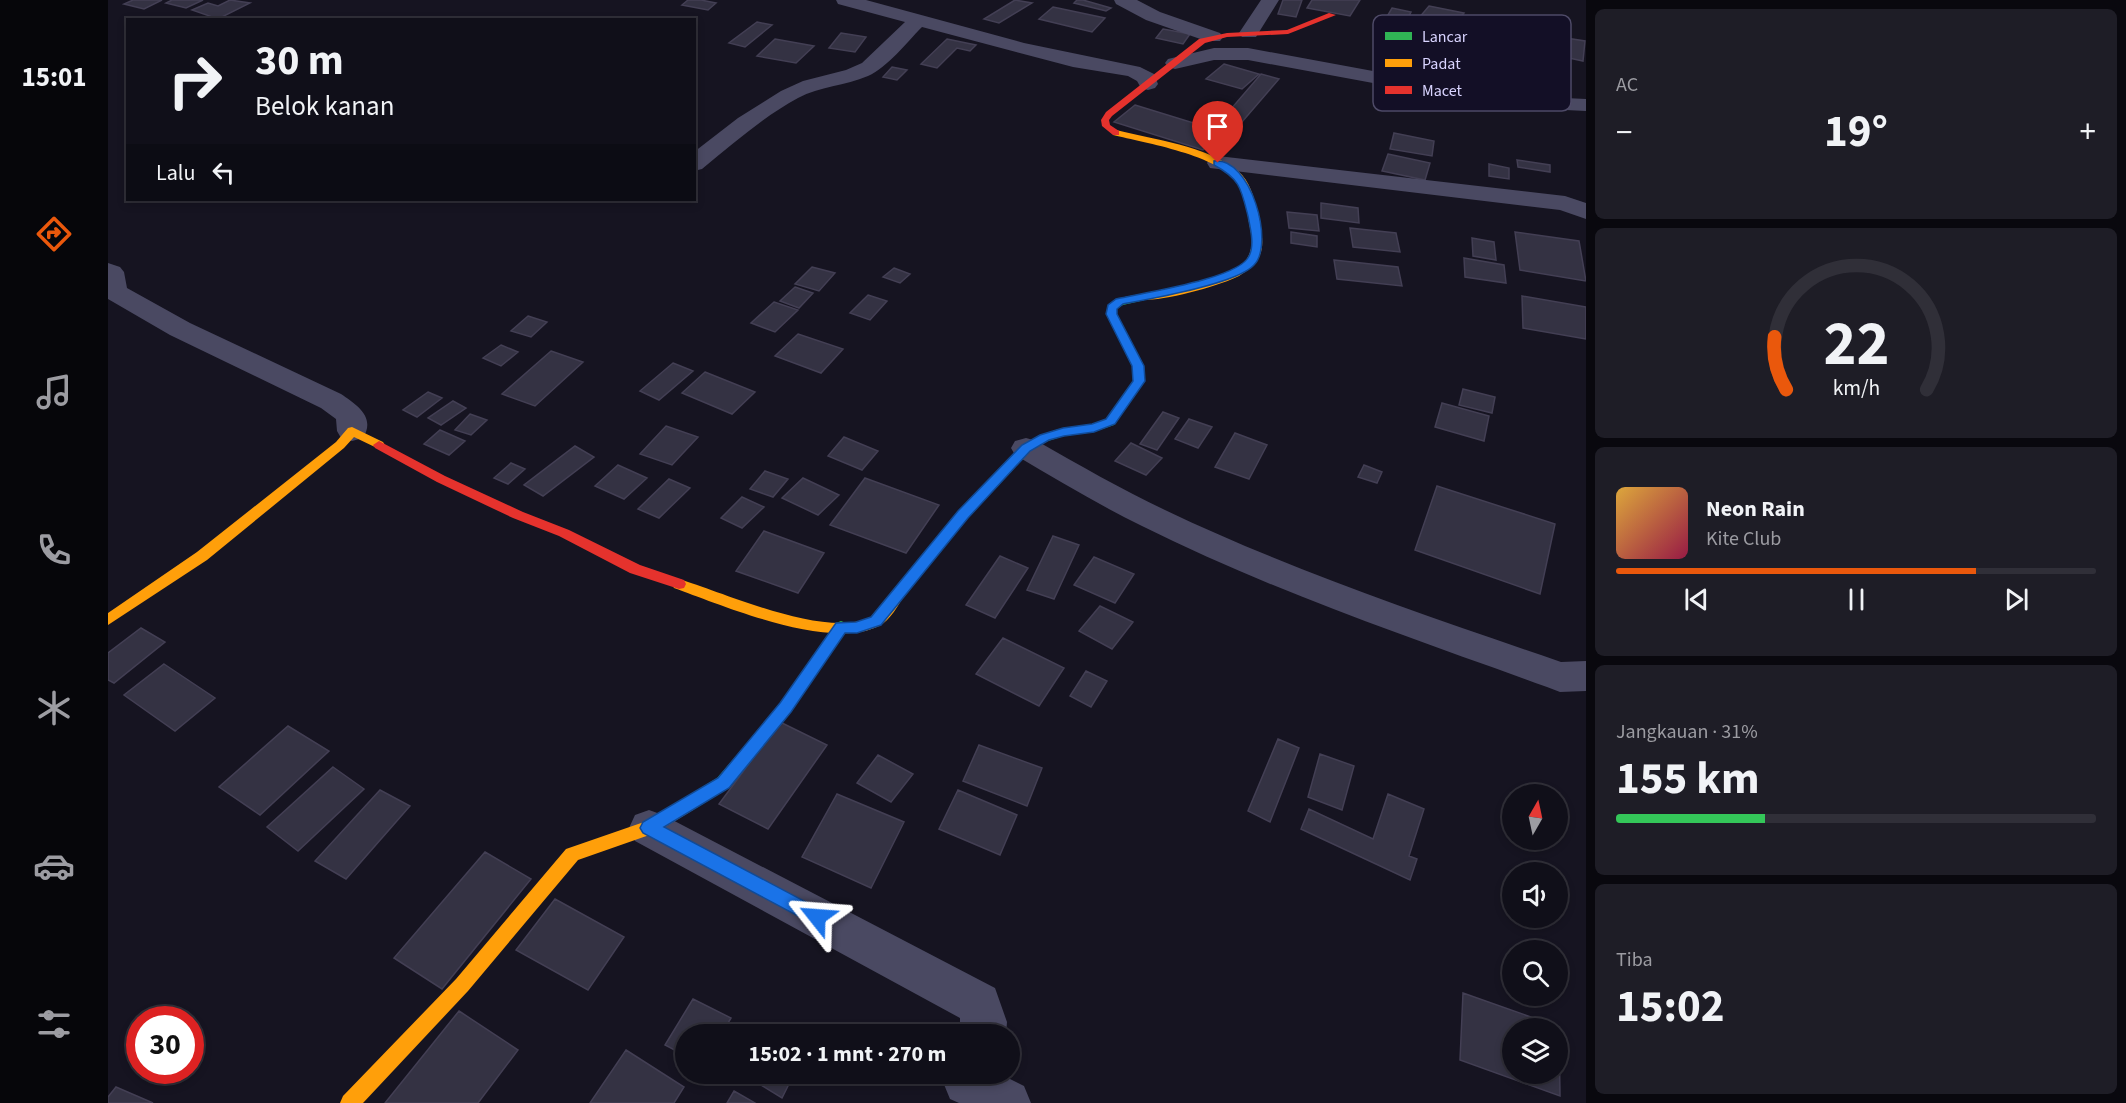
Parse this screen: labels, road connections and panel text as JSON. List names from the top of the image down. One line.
{"legend":["Lancar","Padat","Macet"],"north":"top","page":{"tabs":"15:01","tile":["AC",["Jangkauan · 31%","155 km"],["Tiba","15:02"]],"turn":["30 m","Belok kanan"],"heat":["−","19°","+"],"then":"Lalu","song":["Neon Rain","Kite Club"],"limit":"30","trip":"15:02 · 1 mnt · 270 m","gauge":["22","km/h"]}}
